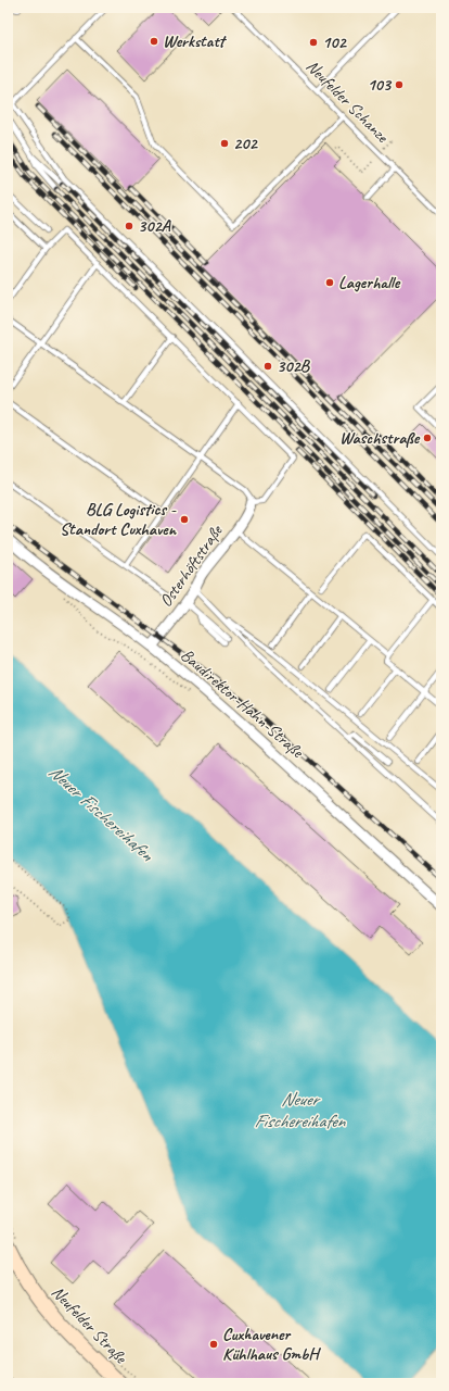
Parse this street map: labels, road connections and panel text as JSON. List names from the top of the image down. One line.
{"streets":{"street":["Osterhöftstraße","Baudirektor-Hahn-Straße","Neufelder Straße"],"lane":["Neufelder Schanze"]},"crossings":[["Osterhöftstraße","Baudirektor-Hahn-Straße"]],"water":["Neuer Fischereihafen"],"places":["Werkstatt","102","103","202","302A","Lagerhalle","302B","Waschstraße","BLG Logistics - Standort Cuxhaven","Cuxhavener Kühlhaus GmbH"]}
